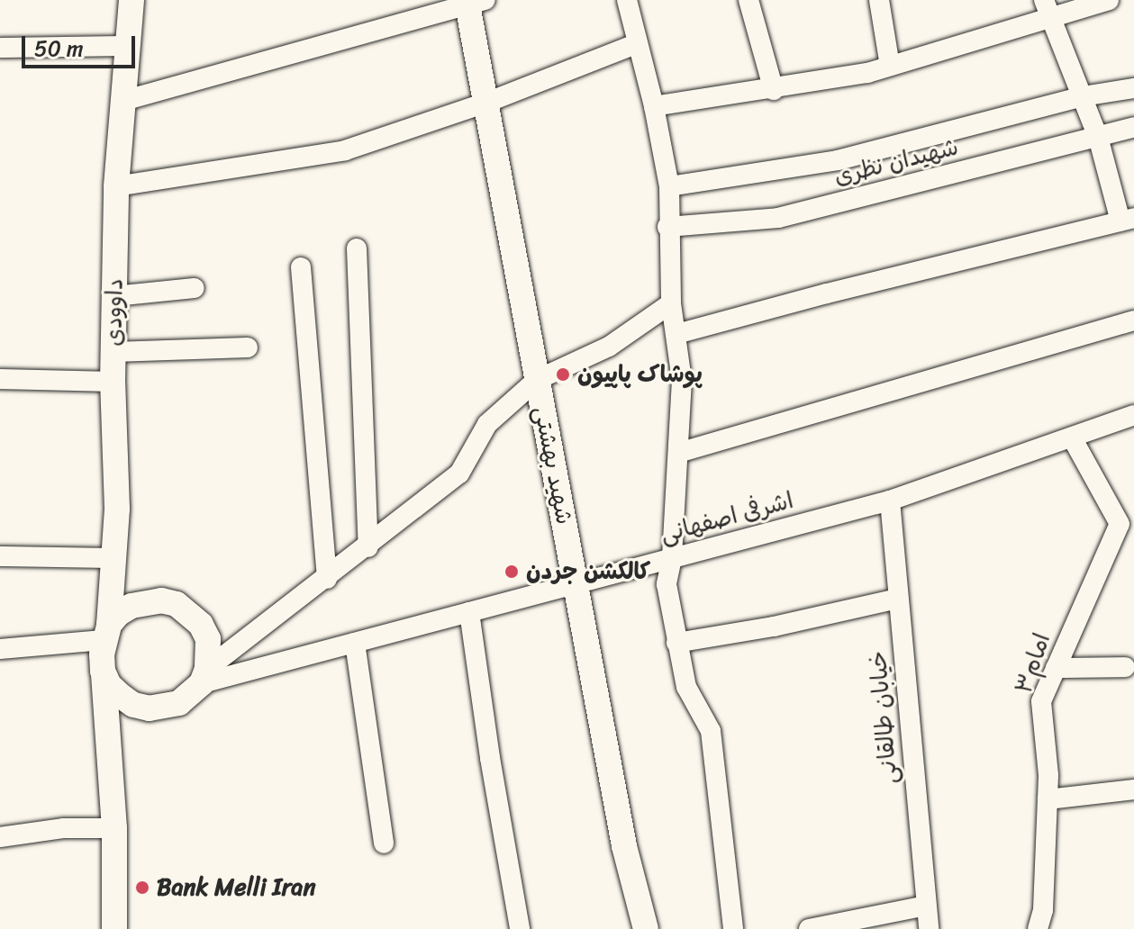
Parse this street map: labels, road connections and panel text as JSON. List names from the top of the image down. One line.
{"streets":{"main road":["داوودی","شهید بهشتی"],"street":["شهیدان نظری","اشرفی اصفهانی","امام۳","خیابان طالقانی"]},"crossings":[["داوودی","اشرفی اصفهانی"],["شهید بهشتی","اشرفی اصفهانی"],["اشرفی اصفهانی","امام۳"],["اشرفی اصفهانی","خیابان طالقانی"]],"places":["پوشاک پاپیون","کالکشن جردن","Bank Melli Iran"],"scale_bar":"50 m"}
